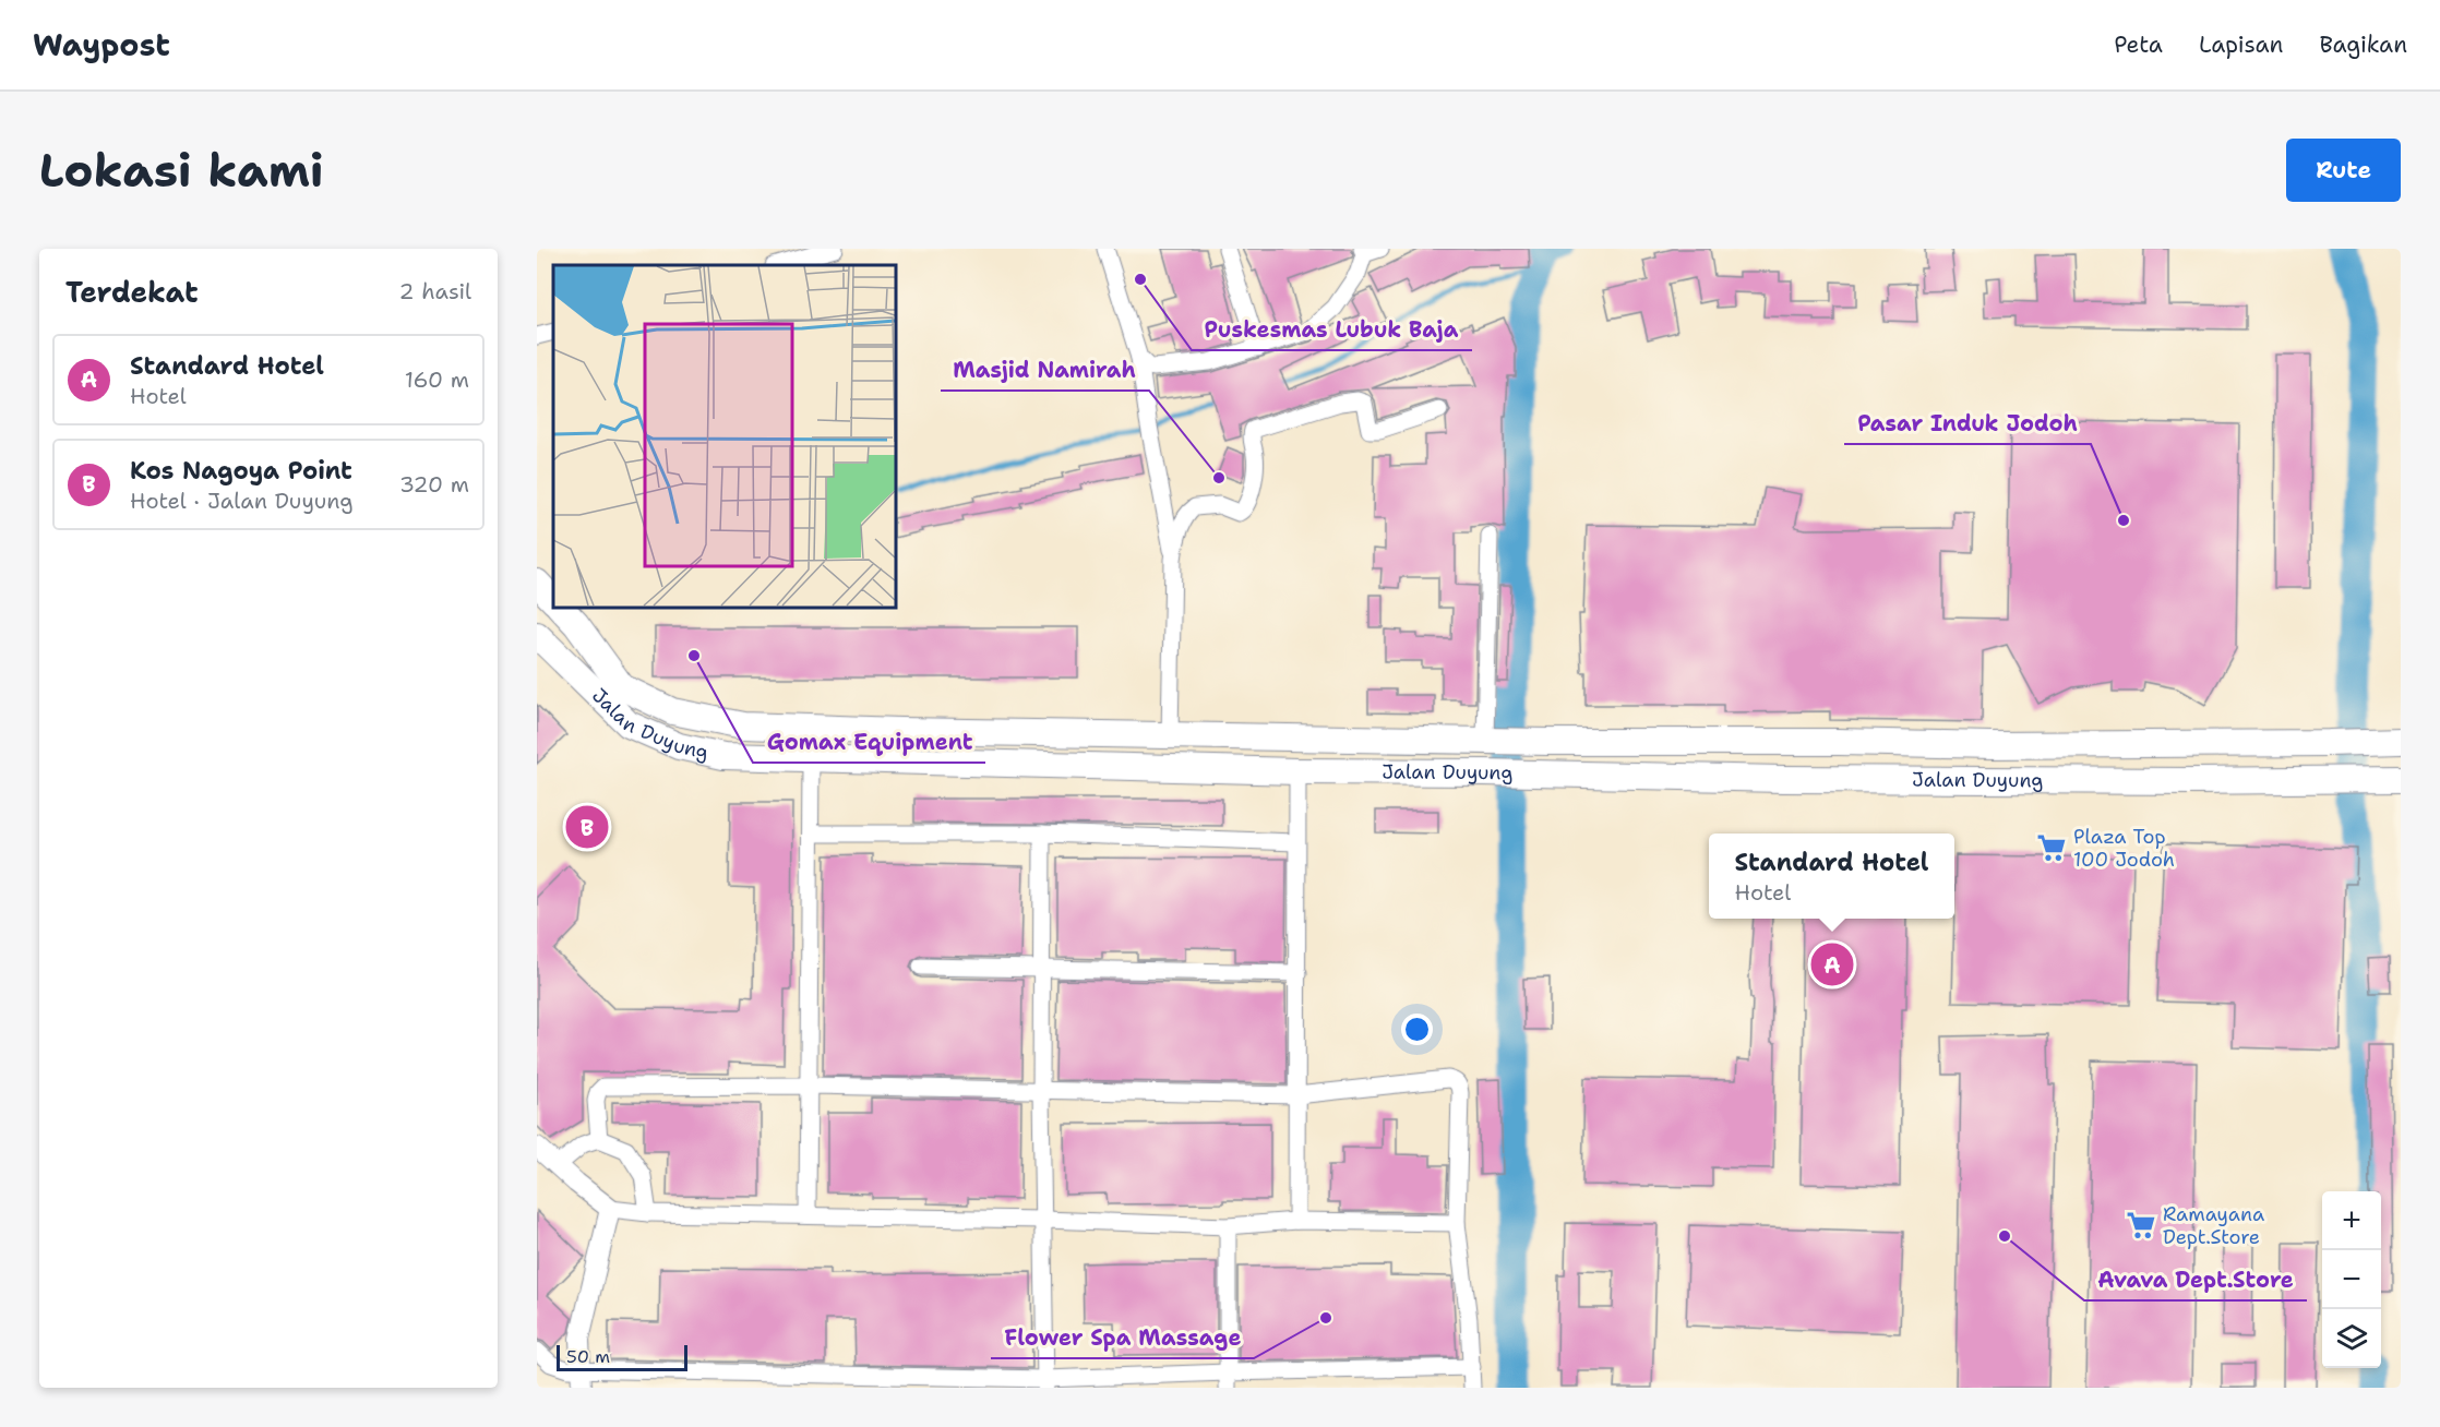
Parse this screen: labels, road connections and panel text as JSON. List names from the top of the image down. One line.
{"streets":{"highway":["Jalan Duyung"]},"places":{"other":["Puskesmas Lubuk Baja","Masjid Namirah","Pasar Induk Jodoh","Gomax Equipment","Avava Dept.Store","Flower Spa Massage"],"supermarket":["Plaza Top 100 Jodoh","Ramayana Dept.Store"]},"scale_bar":"50 m","page":{"header":"Waypost","nav":["Peta","Lapisan","Bagikan"],"buttons":"Rute","title":"Lokasi kami","heading":["Terdekat","2 hasil"],"list":[{"mark":"A","name":"Standard Hotel","note":"Hotel","value":"160 m"},{"mark":"B","name":"Kos Nagoya Point","note":"Hotel · Jalan Duyung","value":"320 m"}],"pins":["B","A"],"popup":["Standard Hotel","Hotel"],"map_buttons":["+","−"],"scale":"50 m"}}
